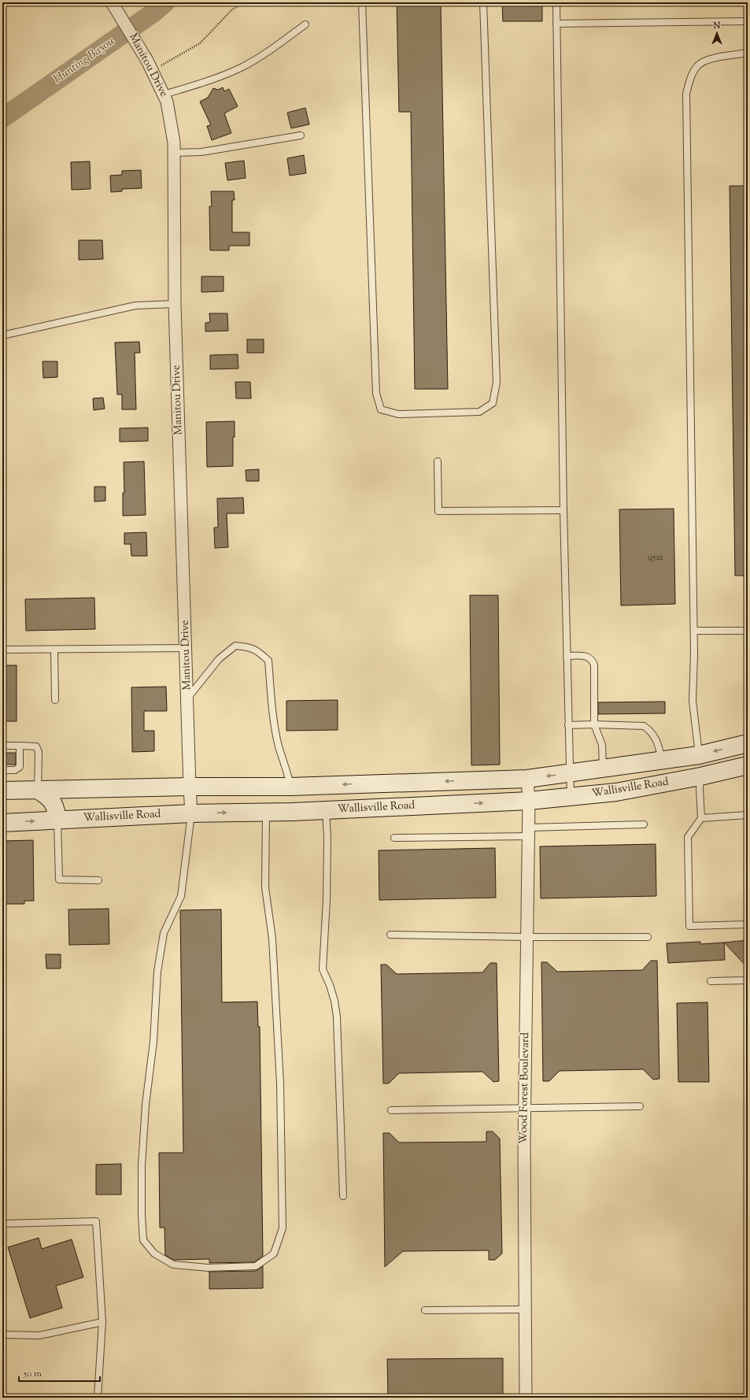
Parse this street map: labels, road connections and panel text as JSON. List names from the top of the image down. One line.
{"streets":{"main road":["Wallisville Road"],"street":["Manitou Drive","Wood Forest Boulevard"]},"crossings":[["Manitou Drive","Wallisville Road"],["Wallisville Road","Wood Forest Boulevard"]],"water":["Hunting Bayou"],"house_numbers":["9521"],"scale_bar":"50 m","north":"top"}
